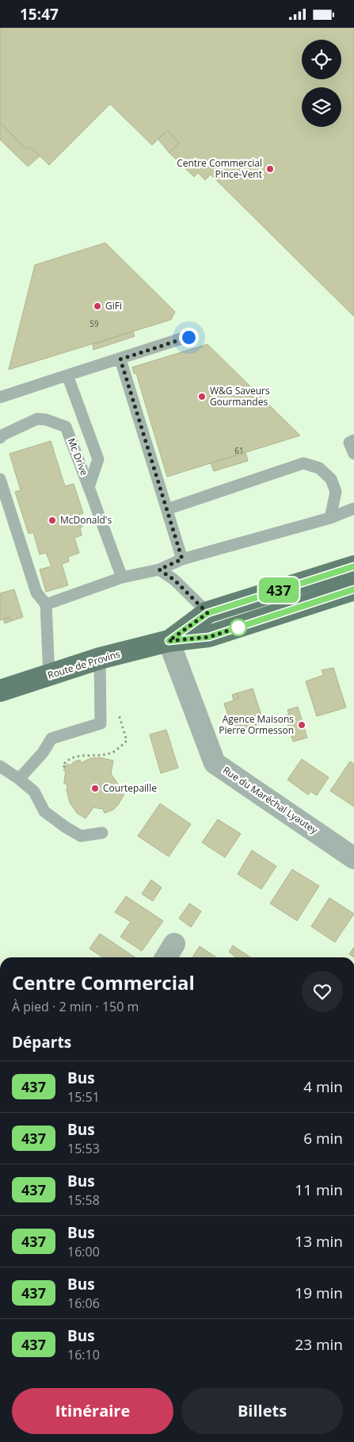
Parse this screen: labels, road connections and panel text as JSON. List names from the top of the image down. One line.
{"streets":{"main road":["Route de Provins"],"street":["Rue du Maréchal Lyautey"],"lane":["Mc Drive"]},"crossings":[["Route de Provins","Rue du Maréchal Lyautey"]],"places":["Centre Commercial Pince-Vent","GiFi","W&G Saveurs Gourmandes","McDonald's","Agence Maisons Pierre Ormesson","Courtepaille"],"lines":["bus line 437"],"house_numbers":["59","61"],"page":{"status":"15:47","on_map":"437","heading":[["Centre Commercial","À pied · 2 min · 150 m"],"Départs"],"list":[{"mark":"437","name":"Bus","note":"15:51","value":"4 min"},{"mark":"437","name":"Bus","note":"15:53","value":"6 min"},{"mark":"437","name":"Bus","note":"15:58","value":"11 min"},{"mark":"437","name":"Bus","note":"16:00","value":"13 min"},{"mark":"437","name":"Bus","note":"16:06","value":"19 min"},{"mark":"437","name":"Bus","note":"16:10","value":"23 min"}],"buttons":["Itinéraire","Billets"]}}
